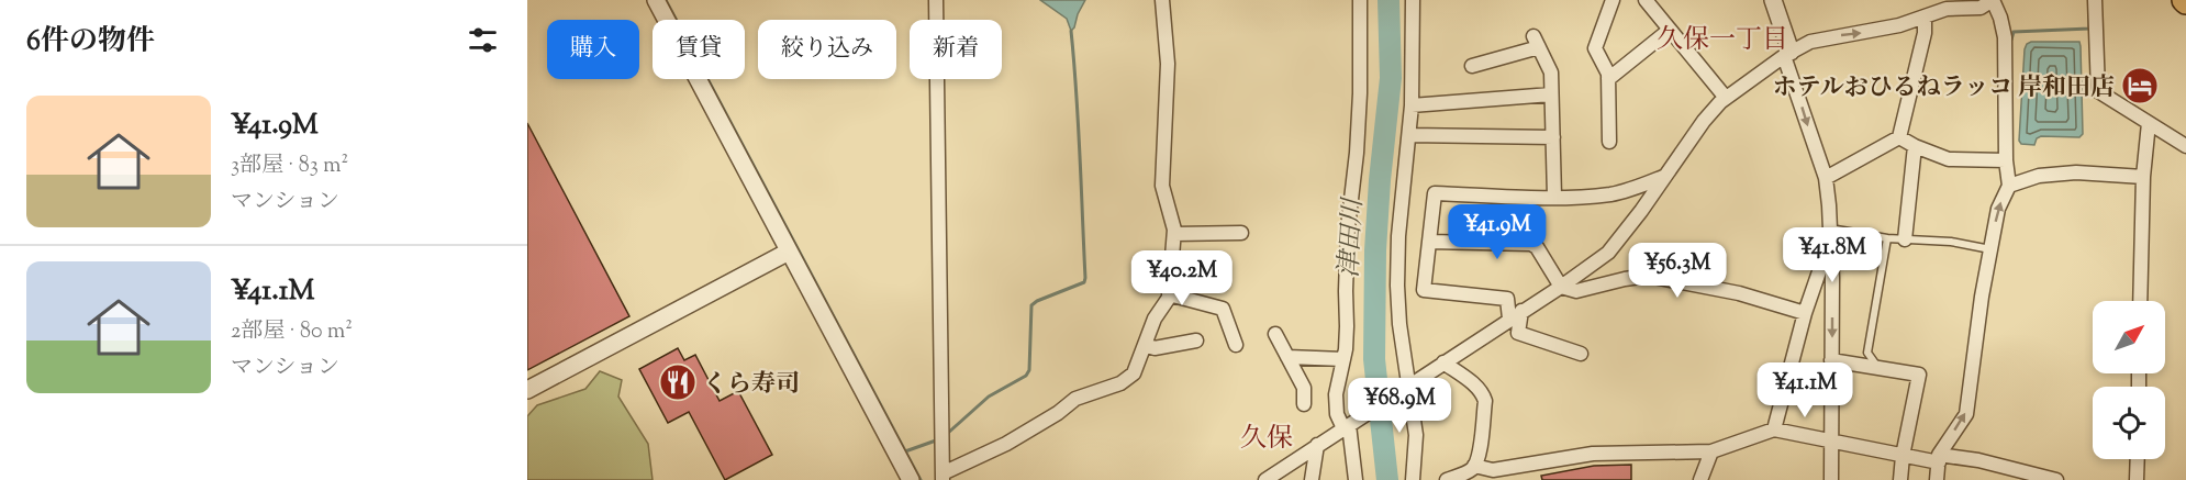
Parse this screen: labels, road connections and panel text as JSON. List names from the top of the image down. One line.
{"districts":["久保一丁目","久保"],"water":["津田川"],"places":{"hotel":["ホテルおひるねラッコ 岸和田店"],"restaurant":["くら寿司"]},"north":"top right","page":{"heading":"6件の物件","chip":["購入","賃貸","絞り込み","新着"],"list":[{"name":"¥41.9M","note":"3部屋 · 83 m² · マンション"},{"name":"¥41.1M","note":"2部屋 · 80 m² · マンション"}],"price":["¥41.9M","¥41.8M","¥56.3M","¥40.2M","¥41.1M","¥68.9M"]}}
